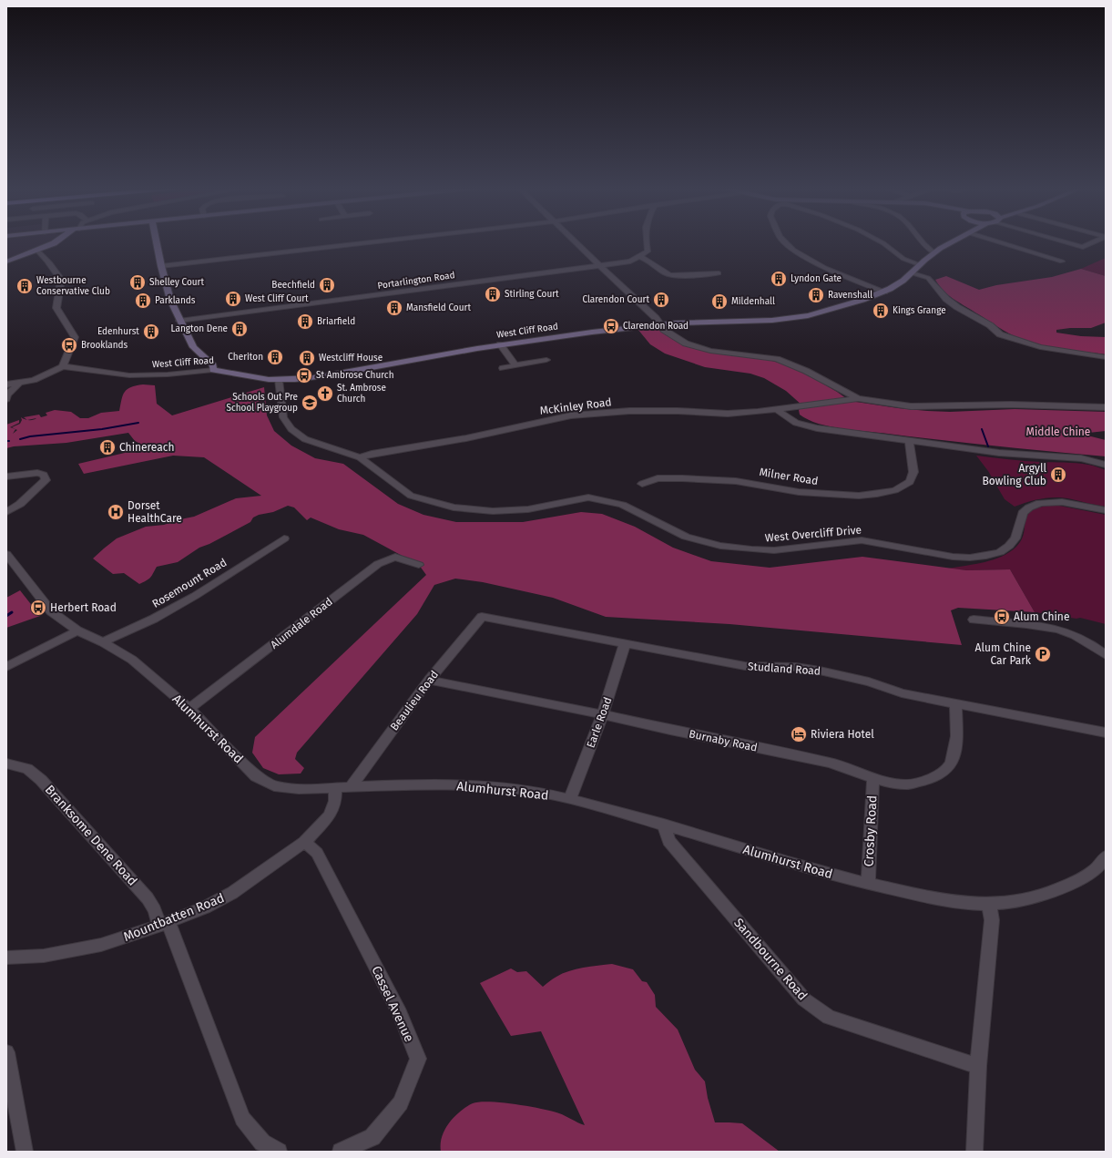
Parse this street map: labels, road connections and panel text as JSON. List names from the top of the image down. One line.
{"streets":{"street":["Portarlington Road","West Cliff Road","McKinley Road","Milner Road","West Overcliff Drive","Rosemount Road","Alumdale Road","Studland Road","Beaulieu Road","Earle Road","Alumhurst Road","Burnaby Road","Crosby Road","Branksome Dene Road","Mountbatten Road","Sandbourne Road","Cassel Avenue"]},"crossings":[["West Cliff Road","West Overcliff Drive"],["McKinley Road","West Overcliff Drive"],["Rosemount Road","Alumhurst Road"],["Alumdale Road","Alumhurst Road"],["Studland Road","Beaulieu Road"],["Studland Road","Earle Road"],["Studland Road","Burnaby Road"],["Beaulieu Road","Alumhurst Road"],["Beaulieu Road","Burnaby Road"],["Earle Road","Alumhurst Road"],["Earle Road","Burnaby Road"],["Alumhurst Road","Crosby Road"],["Alumhurst Road","Mountbatten Road"],["Alumhurst Road","Sandbourne Road"],["Burnaby Road","Crosby Road"],["Branksome Dene Road","Mountbatten Road"],["Mountbatten Road","Cassel Avenue"]],"parks":["Middle Chine"],"places":{"building":["Lyndon Gate","Shelley Court","Beechfield","Westbourne Conservative Club","Stirling Court","Ravenshall","West Cliff Court","Clarendon Court","Parklands","Mildenhall","Mansfield Court","Kings Grange","Briarfield","Langton Dene","Edenhurst","Cheriton","Westcliff House","Chinereach","Argyll Bowling Club"],"bus stop":["Clarendon Road","Brooklands","St Ambrose Church","Herbert Road","Alum Chine"],"church":["St. Ambrose Church"],"school or university":["Schools Out Pre School Playgroup"],"hospital":["Dorset HealthCare"],"parking":["Alum Chine Car Park"],"hotel":["Riviera Hotel"]}}
